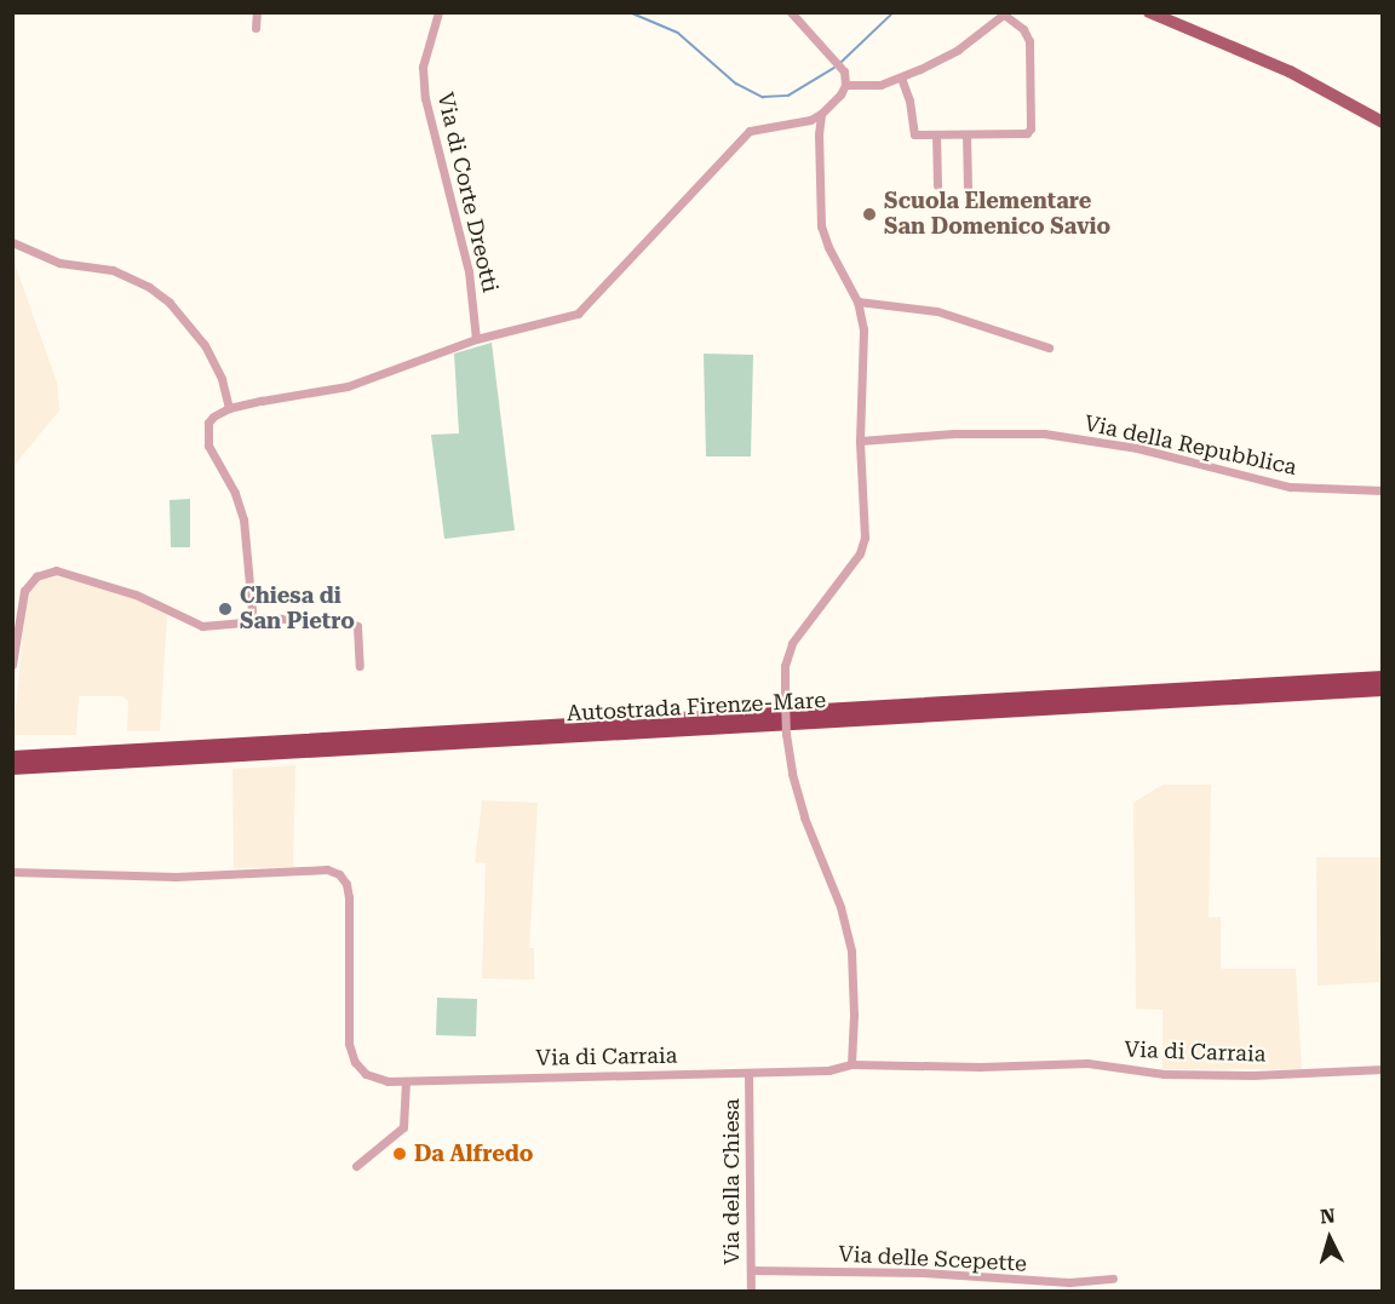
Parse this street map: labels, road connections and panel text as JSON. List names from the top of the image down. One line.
{"streets":{"highway":["Autostrada Firenze-Mare"],"street":["Via di Corte Dreotti","Via della Repubblica","Via di Carraia","Via della Chiesa","Via delle Scepette"]},"crossings":[["Via di Carraia","Via della Chiesa"],["Via della Chiesa","Via delle Scepette"]],"places":["Scuola Elementare San Domenico Savio","Chiesa di San Pietro","Da Alfredo"],"north":"top"}
